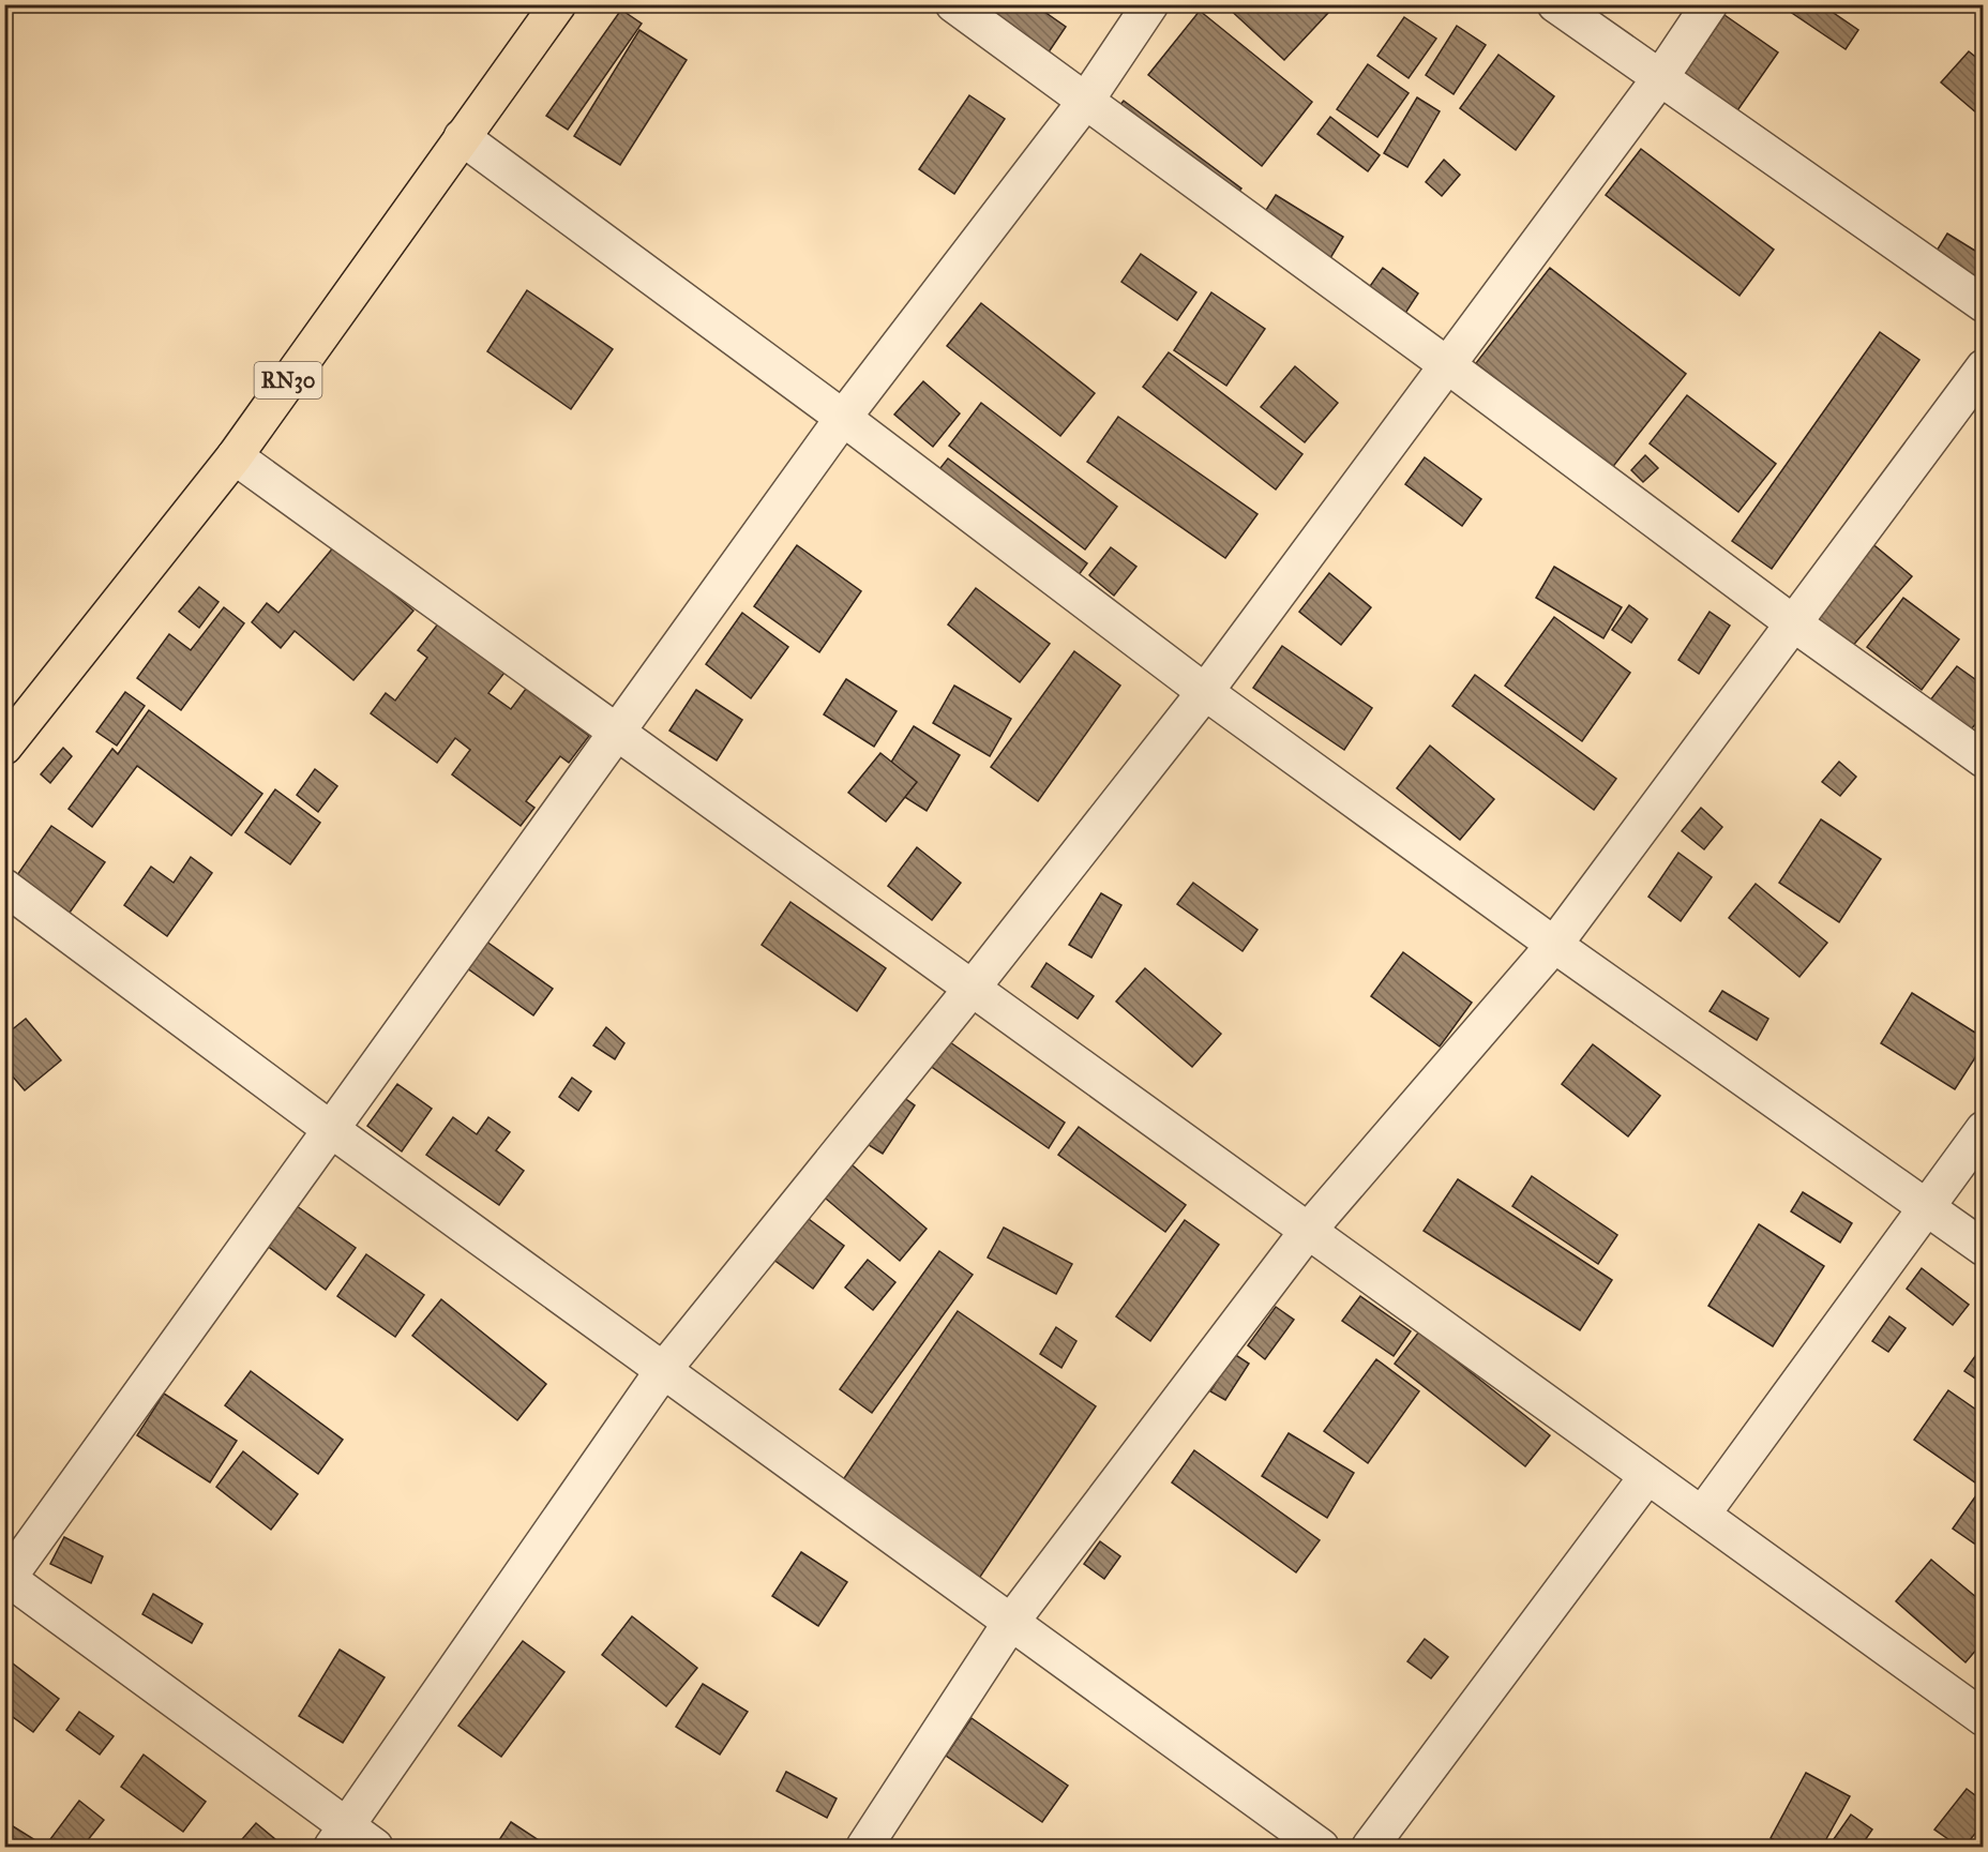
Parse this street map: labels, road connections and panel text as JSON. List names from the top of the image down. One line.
{"streets":{"main road":["RN30"]}}
